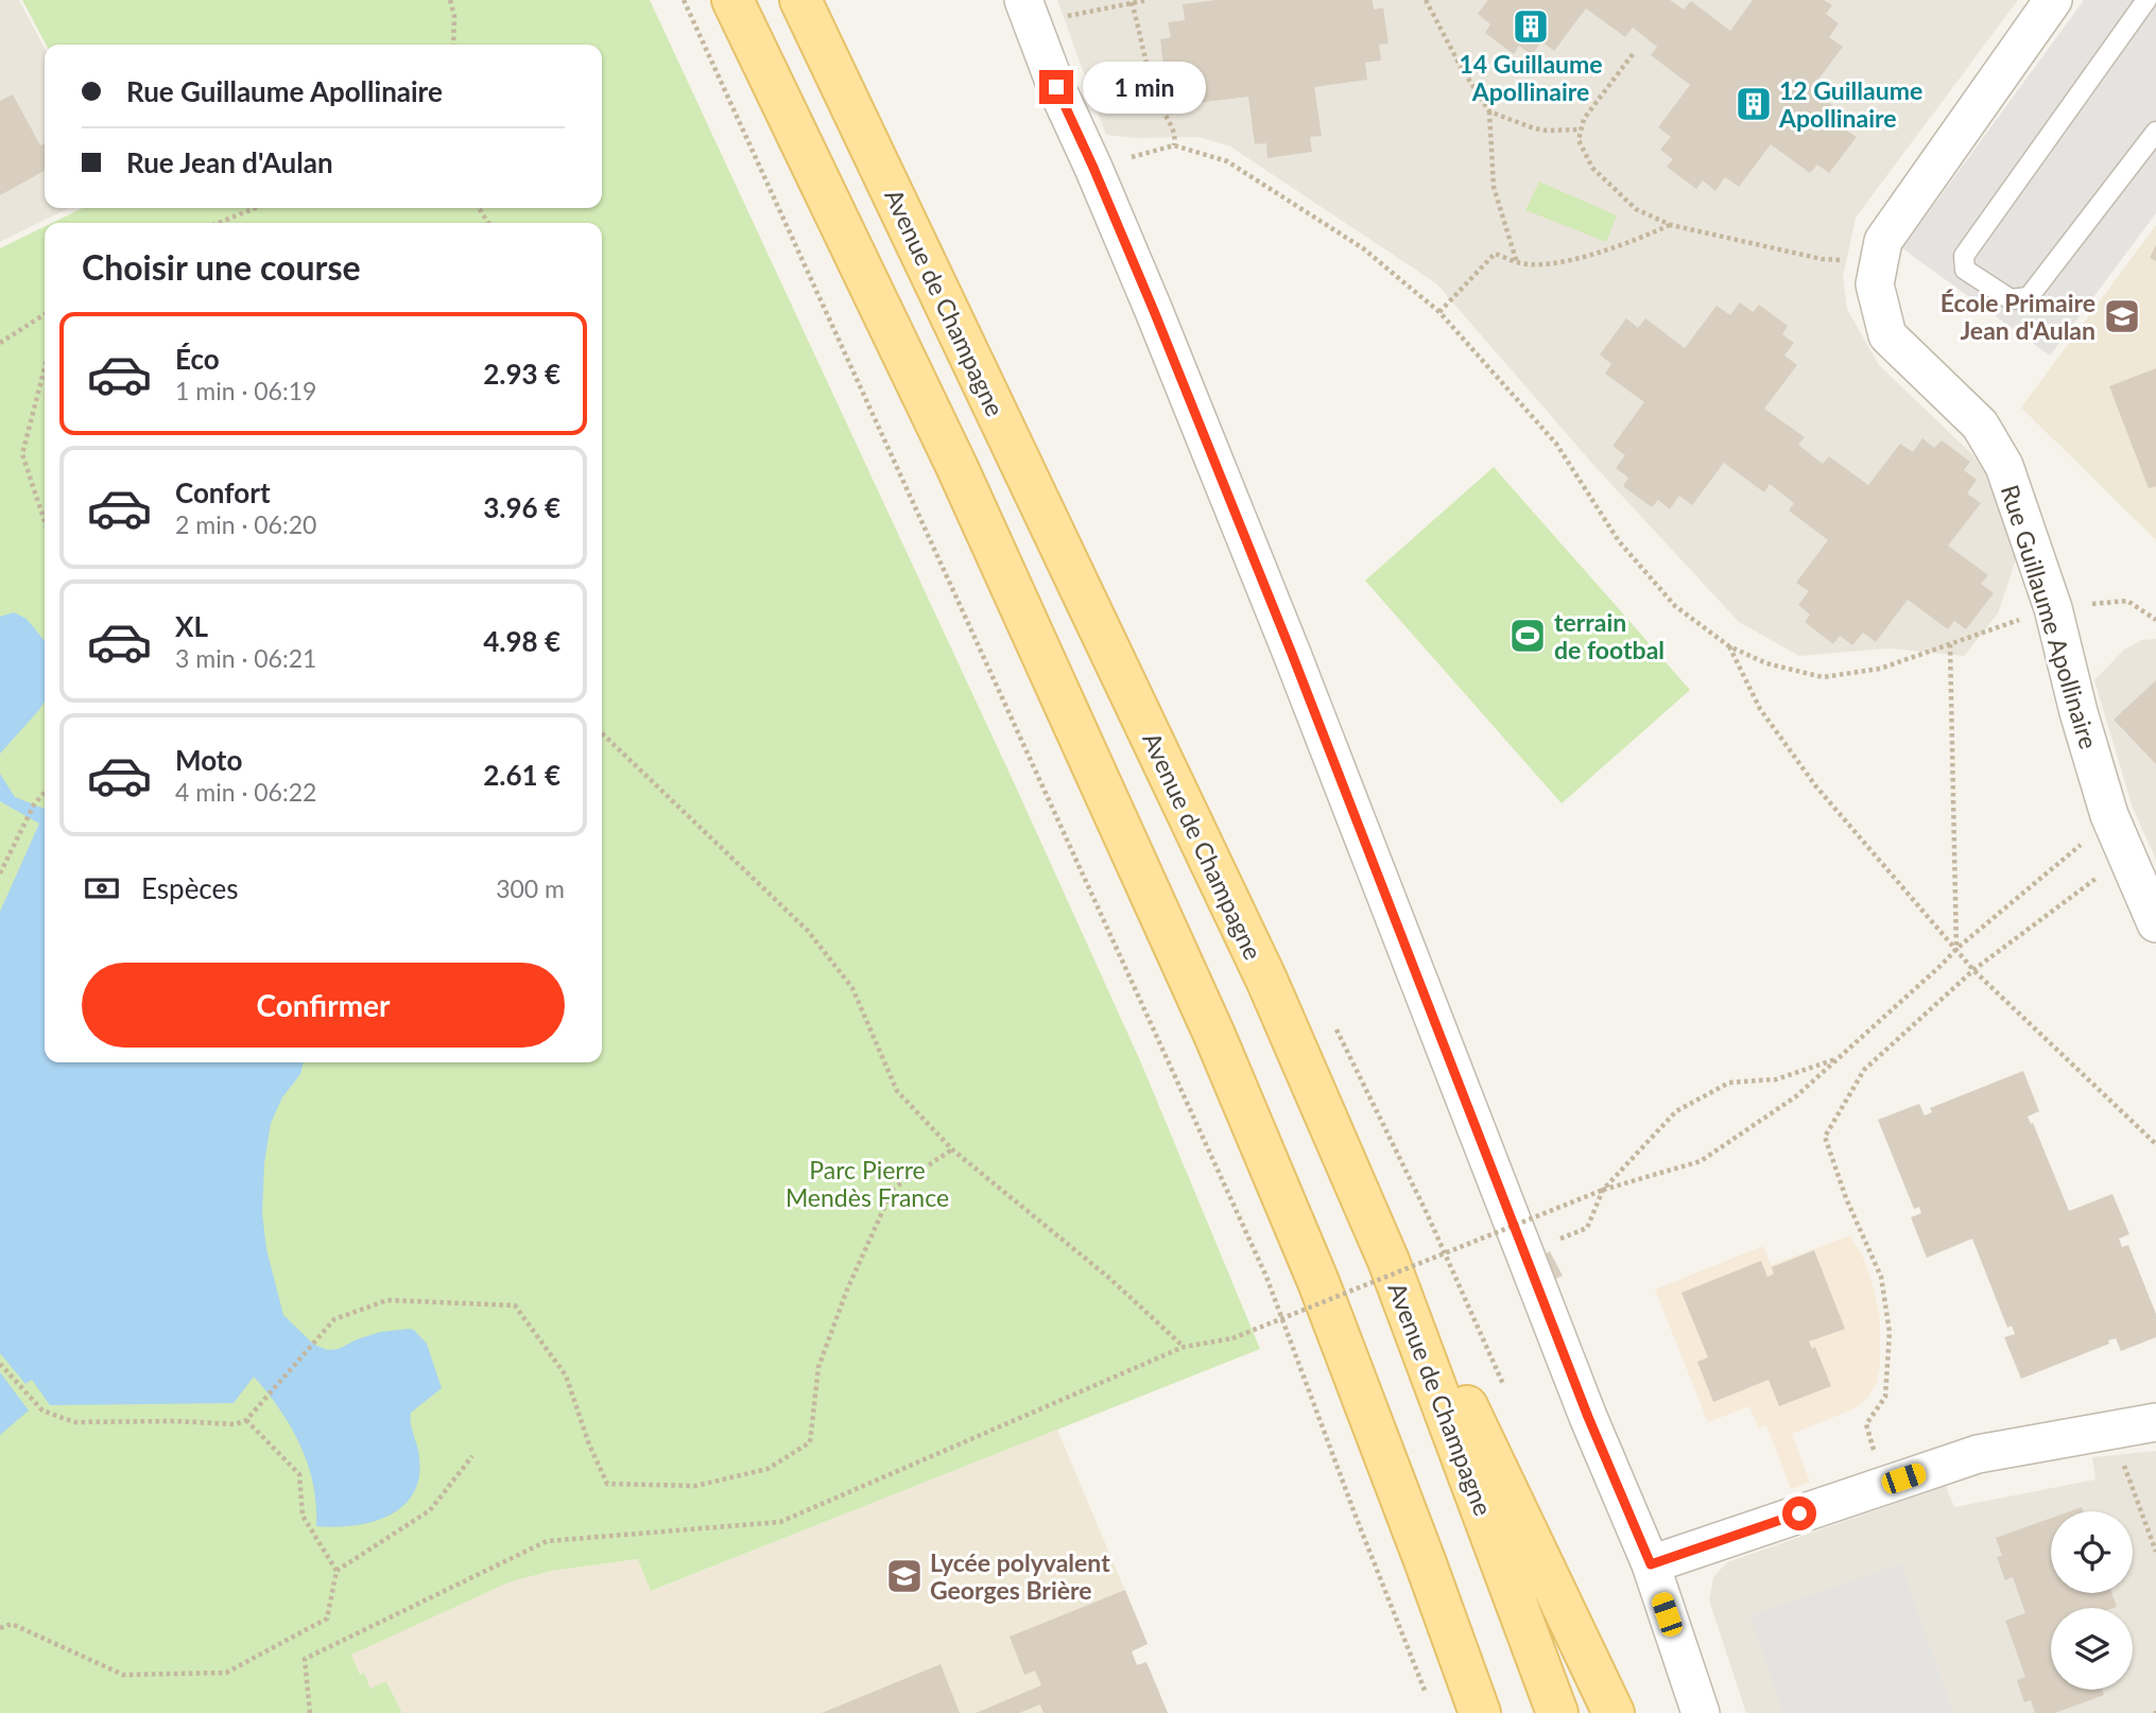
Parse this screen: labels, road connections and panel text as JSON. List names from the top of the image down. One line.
{"streets":{"main road":["Avenue de Champagne"],"street":["Rue Guillaume Apollinaire"]},"parks":["Parc Pierre Mendès France"],"places":{"building":["14 Guillaume Apollinaire","12 Guillaume Apollinaire"],"school or university":["École Primaire Jean d'Aulan","Lycée polyvalent Georges Brière"],"sports":["terrain de footbal"]},"page":{"banner":["Rue Guillaume Apollinaire","Rue Jean d'Aulan"],"bubble":"1 min","heading":"Choisir une course","list":[{"name":"Éco","note":"1 min · 06:19","value":"2.93 €"},{"name":"Confort","note":"2 min · 06:20","value":"3.96 €"},{"name":"XL","note":"3 min · 06:21","value":"4.98 €"},{"name":"Moto","note":"4 min · 06:22","value":"2.61 €"}],"pay":["Espèces","300 m"],"buttons":"Confirmer"}}
